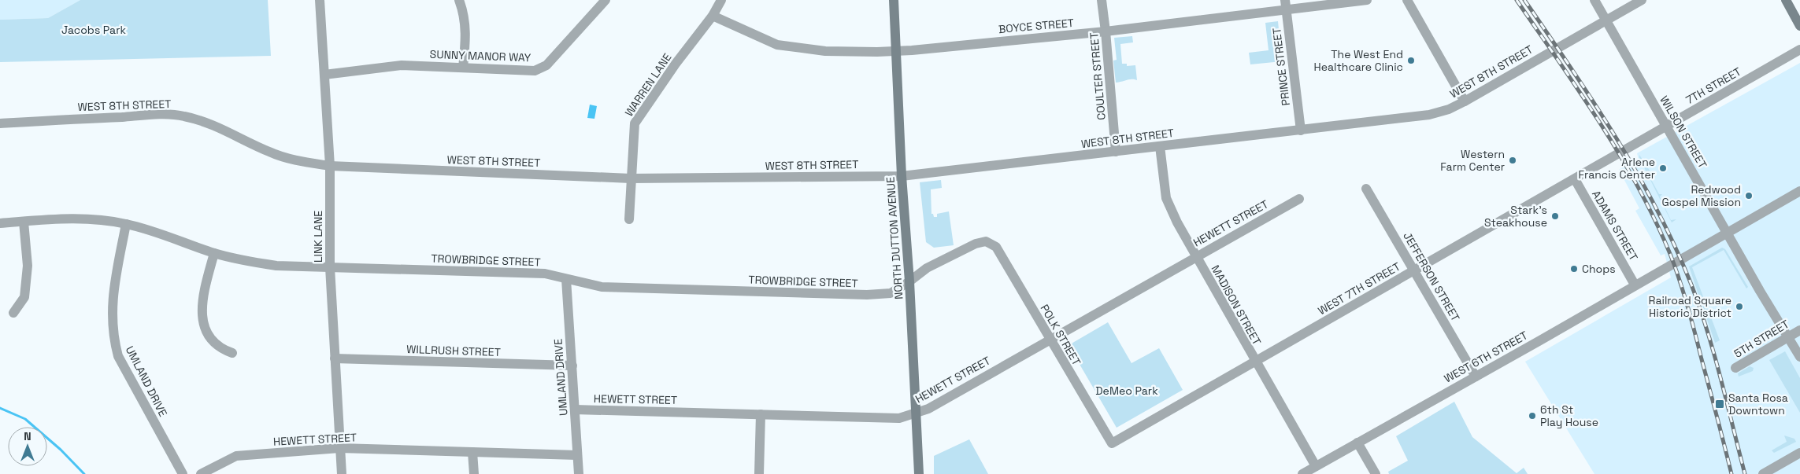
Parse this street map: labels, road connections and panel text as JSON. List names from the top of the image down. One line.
{"streets":{"main road":["NORTH DUTTON AVENUE"],"street":["BOYCE STREET","SUNNY MANOR WAY","PRINCE STREET","WEST 8TH STREET","COULTER STREET","WARREN LANE","7TH STREET","WILSON STREET","HEWETT STREET","ADAMS STREET","LINK LANE","TROWBRIDGE STREET","JEFFERSON STREET","WEST 7TH STREET","MADISON STREET","POLK STREET","5TH STREET","WILLRUSH STREET","WEST 6TH STREET","UMLAND DRIVE"]},"crossings":[["BOYCE STREET","PRINCE STREET"],["BOYCE STREET","COULTER STREET"],["BOYCE STREET","WARREN LANE"],["BOYCE STREET","NORTH DUTTON AVENUE"],["SUNNY MANOR WAY","LINK LANE"],["PRINCE STREET","WEST 8TH STREET"],["WEST 8TH STREET","COULTER STREET"],["WEST 8TH STREET","WARREN LANE"],["WEST 8TH STREET","WILSON STREET"],["WEST 8TH STREET","LINK LANE"],["WEST 8TH STREET","NORTH DUTTON AVENUE"],["WEST 8TH STREET","MADISON STREET"],["7TH STREET","WILSON STREET"],["7TH STREET","WEST 7TH STREET"],["WILSON STREET","5TH STREET"],["WILSON STREET","WEST 6TH STREET"],["HEWETT STREET","LINK LANE"],["HEWETT STREET","NORTH DUTTON AVENUE"],["HEWETT STREET","MADISON STREET"],["HEWETT STREET","POLK STREET"],["HEWETT STREET","UMLAND DRIVE"],["ADAMS STREET","WEST 7TH STREET"],["ADAMS STREET","WEST 6TH STREET"],["LINK LANE","TROWBRIDGE STREET"],["LINK LANE","WILLRUSH STREET"],["NORTH DUTTON AVENUE","TROWBRIDGE STREET"],["TROWBRIDGE STREET","POLK STREET"],["TROWBRIDGE STREET","UMLAND DRIVE"],["JEFFERSON STREET","WEST 7TH STREET"],["JEFFERSON STREET","WEST 6TH STREET"],["WEST 7TH STREET","MADISON STREET"],["WEST 7TH STREET","POLK STREET"],["MADISON STREET","WEST 6TH STREET"],["WILLRUSH STREET","UMLAND DRIVE"]],"parks":["Jacobs Park","DeMeo Park"],"places":{"other":["The West End Healthcare Clinic","Western Farm Center","Arlene Francis Center","Redwood Gospel Mission","Stark's Steakhouse","Chops","Railroad Square Historic District","6th St Play House"],"transit":["Santa Rosa Downtown"]},"north":"top"}
